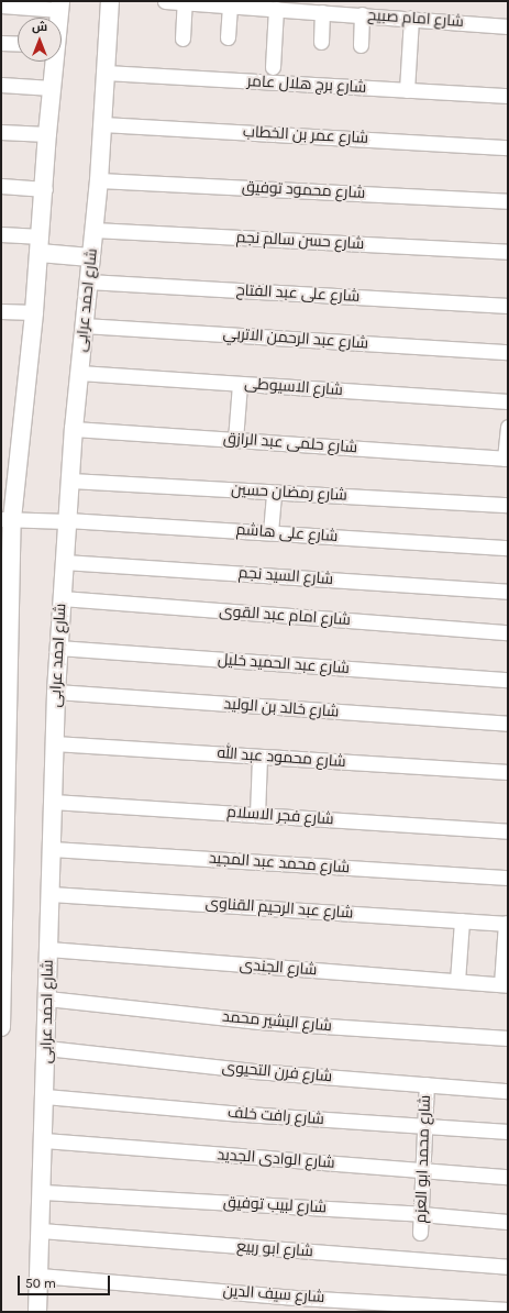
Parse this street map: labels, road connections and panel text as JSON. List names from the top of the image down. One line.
{"streets":{"street":["شارع امام صبيح","شارع برج هلال عامر","شارع عمر بن الخطاب","شارع محمود توفيق","شارع حسن سالم نجم","شارع على عبد الفتاح","شارع احمد عرابى","شارع عبد الرحمن الاتربي","شارع الاسيوطى","شارع حلمى عبد الرازق","شارع رمضان حسين","شارع على هاشم","شارع السيد نجم","شارع امام عبد القوى","شارع عبد الحميد خليل","شارع خالد بن الوليد","شارع محمود عبد الله","شارع فجر الاسلام","شارع محمد عبد المجيد","شارع عبد الرحيم القناوى","شارع الجندى","شارع البشير محمد","شارع فرن التحيوى","شارع رافت خلف","شارع الوادى الجديد","شارع محمد ابو العزم","شارع لبيب توفيق","شارع ابو ربيع","شارع سيف الدين"]},"crossings":[["شارع برج هلال عامر","شارع احمد عرابى"],["شارع عمر بن الخطاب","شارع احمد عرابى"],["شارع محمود توفيق","شارع احمد عرابى"],["شارع حسن سالم نجم","شارع احمد عرابى"],["شارع على عبد الفتاح","شارع احمد عرابى"],["شارع احمد عرابى","شارع عبد الرحمن الاتربي"],["شارع احمد عرابى","شارع الاسيوطى"],["شارع احمد عرابى","شارع حلمى عبد الرازق"],["شارع احمد عرابى","شارع رمضان حسين"],["شارع احمد عرابى","شارع على هاشم"],["شارع احمد عرابى","شارع السيد نجم"],["شارع احمد عرابى","شارع امام عبد القوى"],["شارع احمد عرابى","شارع عبد الحميد خليل"],["شارع احمد عرابى","شارع خالد بن الوليد"],["شارع احمد عرابى","شارع محمود عبد الله"],["شارع احمد عرابى","شارع فجر الاسلام"],["شارع احمد عرابى","شارع محمد عبد المجيد"],["شارع احمد عرابى","شارع عبد الرحيم القناوى"],["شارع احمد عرابى","شارع الجندى"],["شارع احمد عرابى","شارع البشير محمد"],["شارع احمد عرابى","شارع فرن التحيوى"],["شارع احمد عرابى","شارع رافت خلف"],["شارع احمد عرابى","شارع الوادى الجديد"],["شارع احمد عرابى","شارع لبيب توفيق"],["شارع احمد عرابى","شارع ابو ربيع"],["شارع احمد عرابى","شارع سيف الدين"],["شارع فرن التحيوى","شارع محمد ابو العزم"],["شارع رافت خلف","شارع محمد ابو العزم"],["شارع الوادى الجديد","شارع محمد ابو العزم"],["شارع محمد ابو العزم","شارع لبيب توفيق"]],"scale_bar":"50 m","north":"top"}
